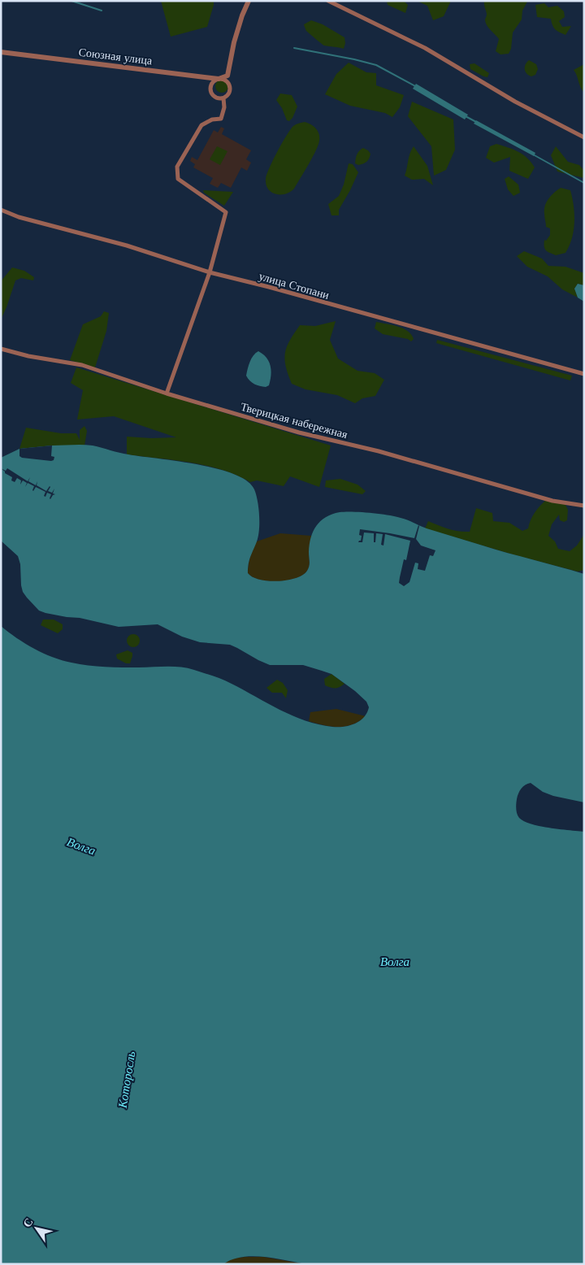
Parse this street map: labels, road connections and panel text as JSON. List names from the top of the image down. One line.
{"streets":{"street":["Союзная улица","улица Стопани","Тверицкая набережная"]},"water":["Волга","Которосль"],"north":"top left"}
